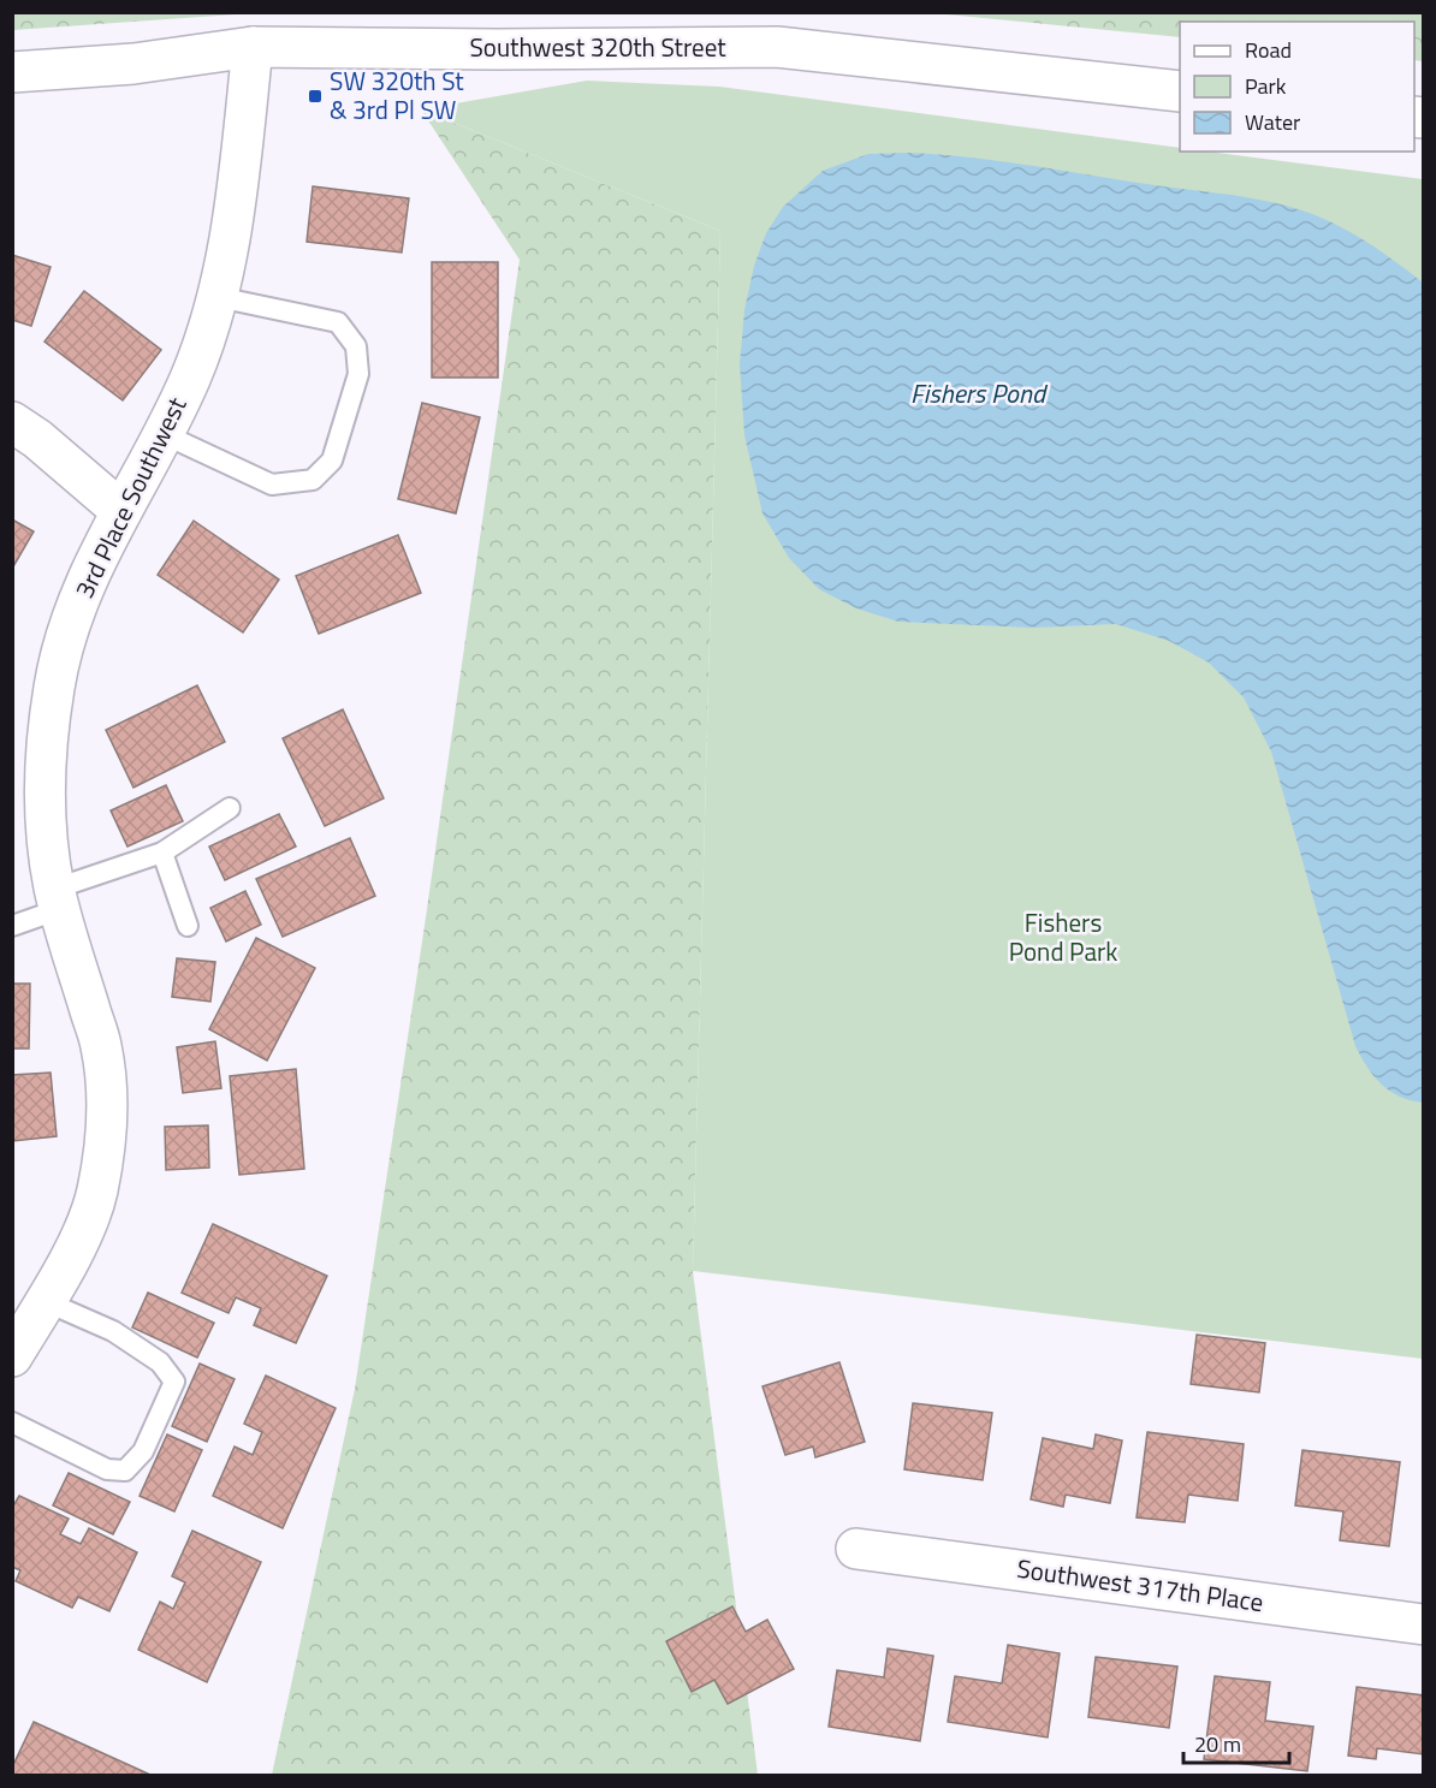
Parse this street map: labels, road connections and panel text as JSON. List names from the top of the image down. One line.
{"streets":{"street":["Southwest 320th Street","3rd Place Southwest","Southwest 317th Place"]},"crossings":[["Southwest 320th Street","3rd Place Southwest"]],"water":["Fishers Pond"],"parks":["Fishers Pond Park"],"places":{"transit":["SW 320th St & 3rd Pl SW"]},"legend":["Road","Park","Water"],"scale_bar":"20 m"}
